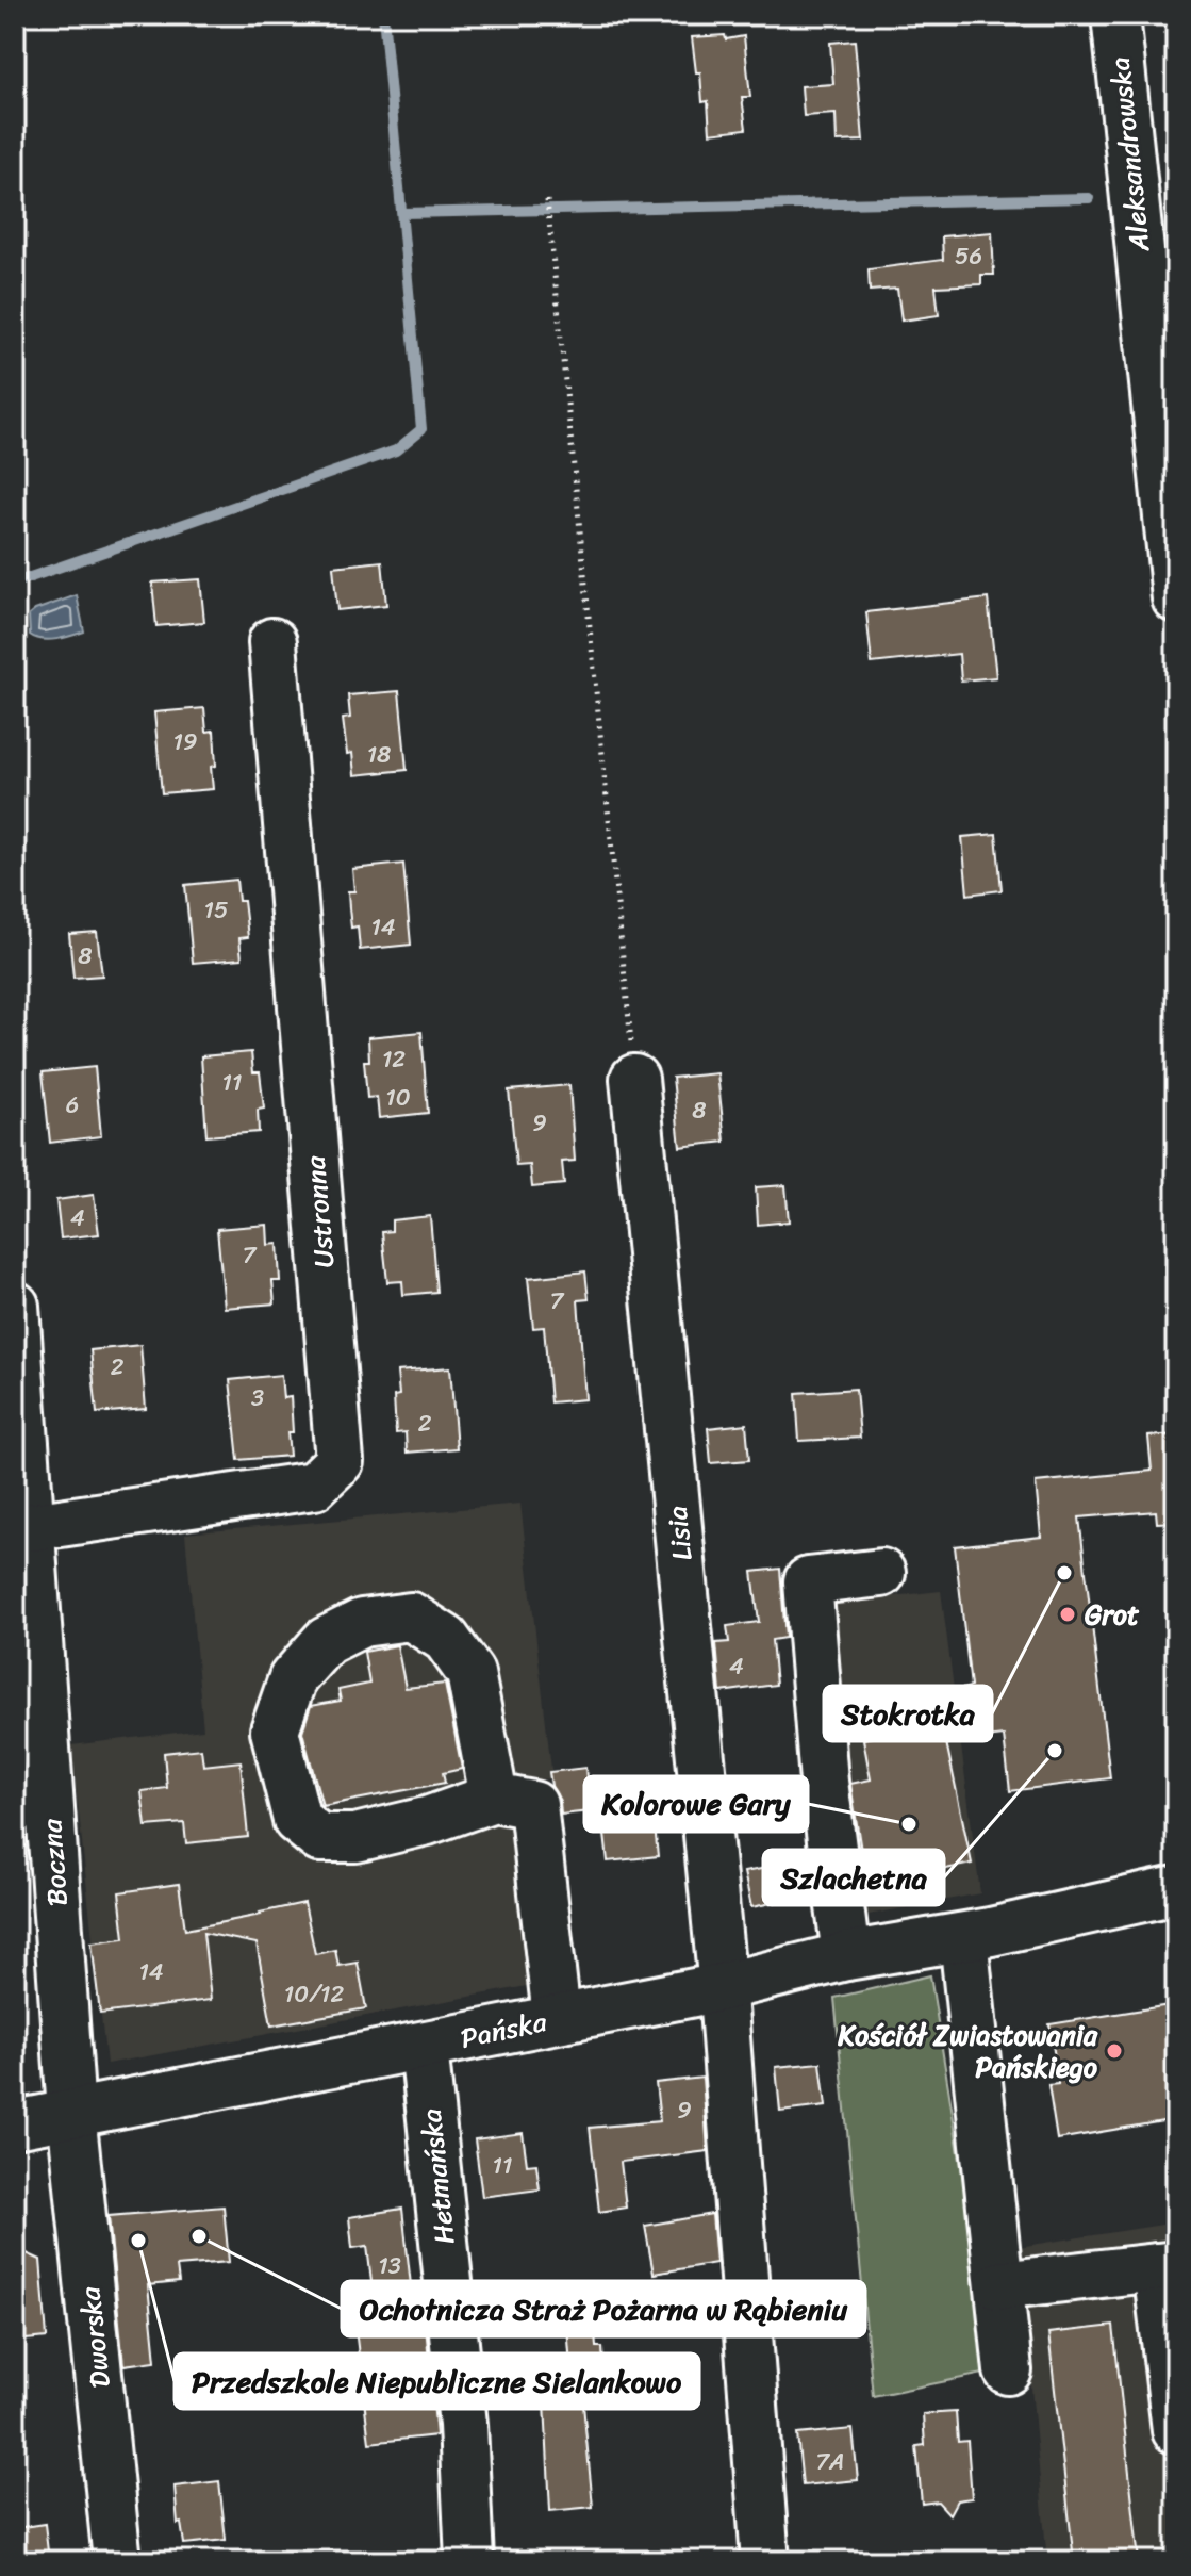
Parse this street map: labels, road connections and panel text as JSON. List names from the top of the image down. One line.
{"streets":{"street":["Aleksandrowska","Ustronna","Lisia","Boczna","Pańska","Hetmańska","Dworska"]},"crossings":[["Ustronna","Boczna"],["Lisia","Pańska"],["Boczna","Pańska"],["Boczna","Dworska"],["Pańska","Hetmańska"],["Pańska","Dworska"]],"places":["Stokrotka","Grot","Szlachetna","Kolorowe Gary","Kościół Zwiastowania Pańskiego","Ochotnicza Straż Pożarna w Rąbieniu","Przedszkole Niepubliczne Sielankowo"],"house_numbers":["56","19","18","15","14","8","12","11","10","6","8","9","4","7","7","2","3","2","4","14","10/12","9","11","13","7A"]}
